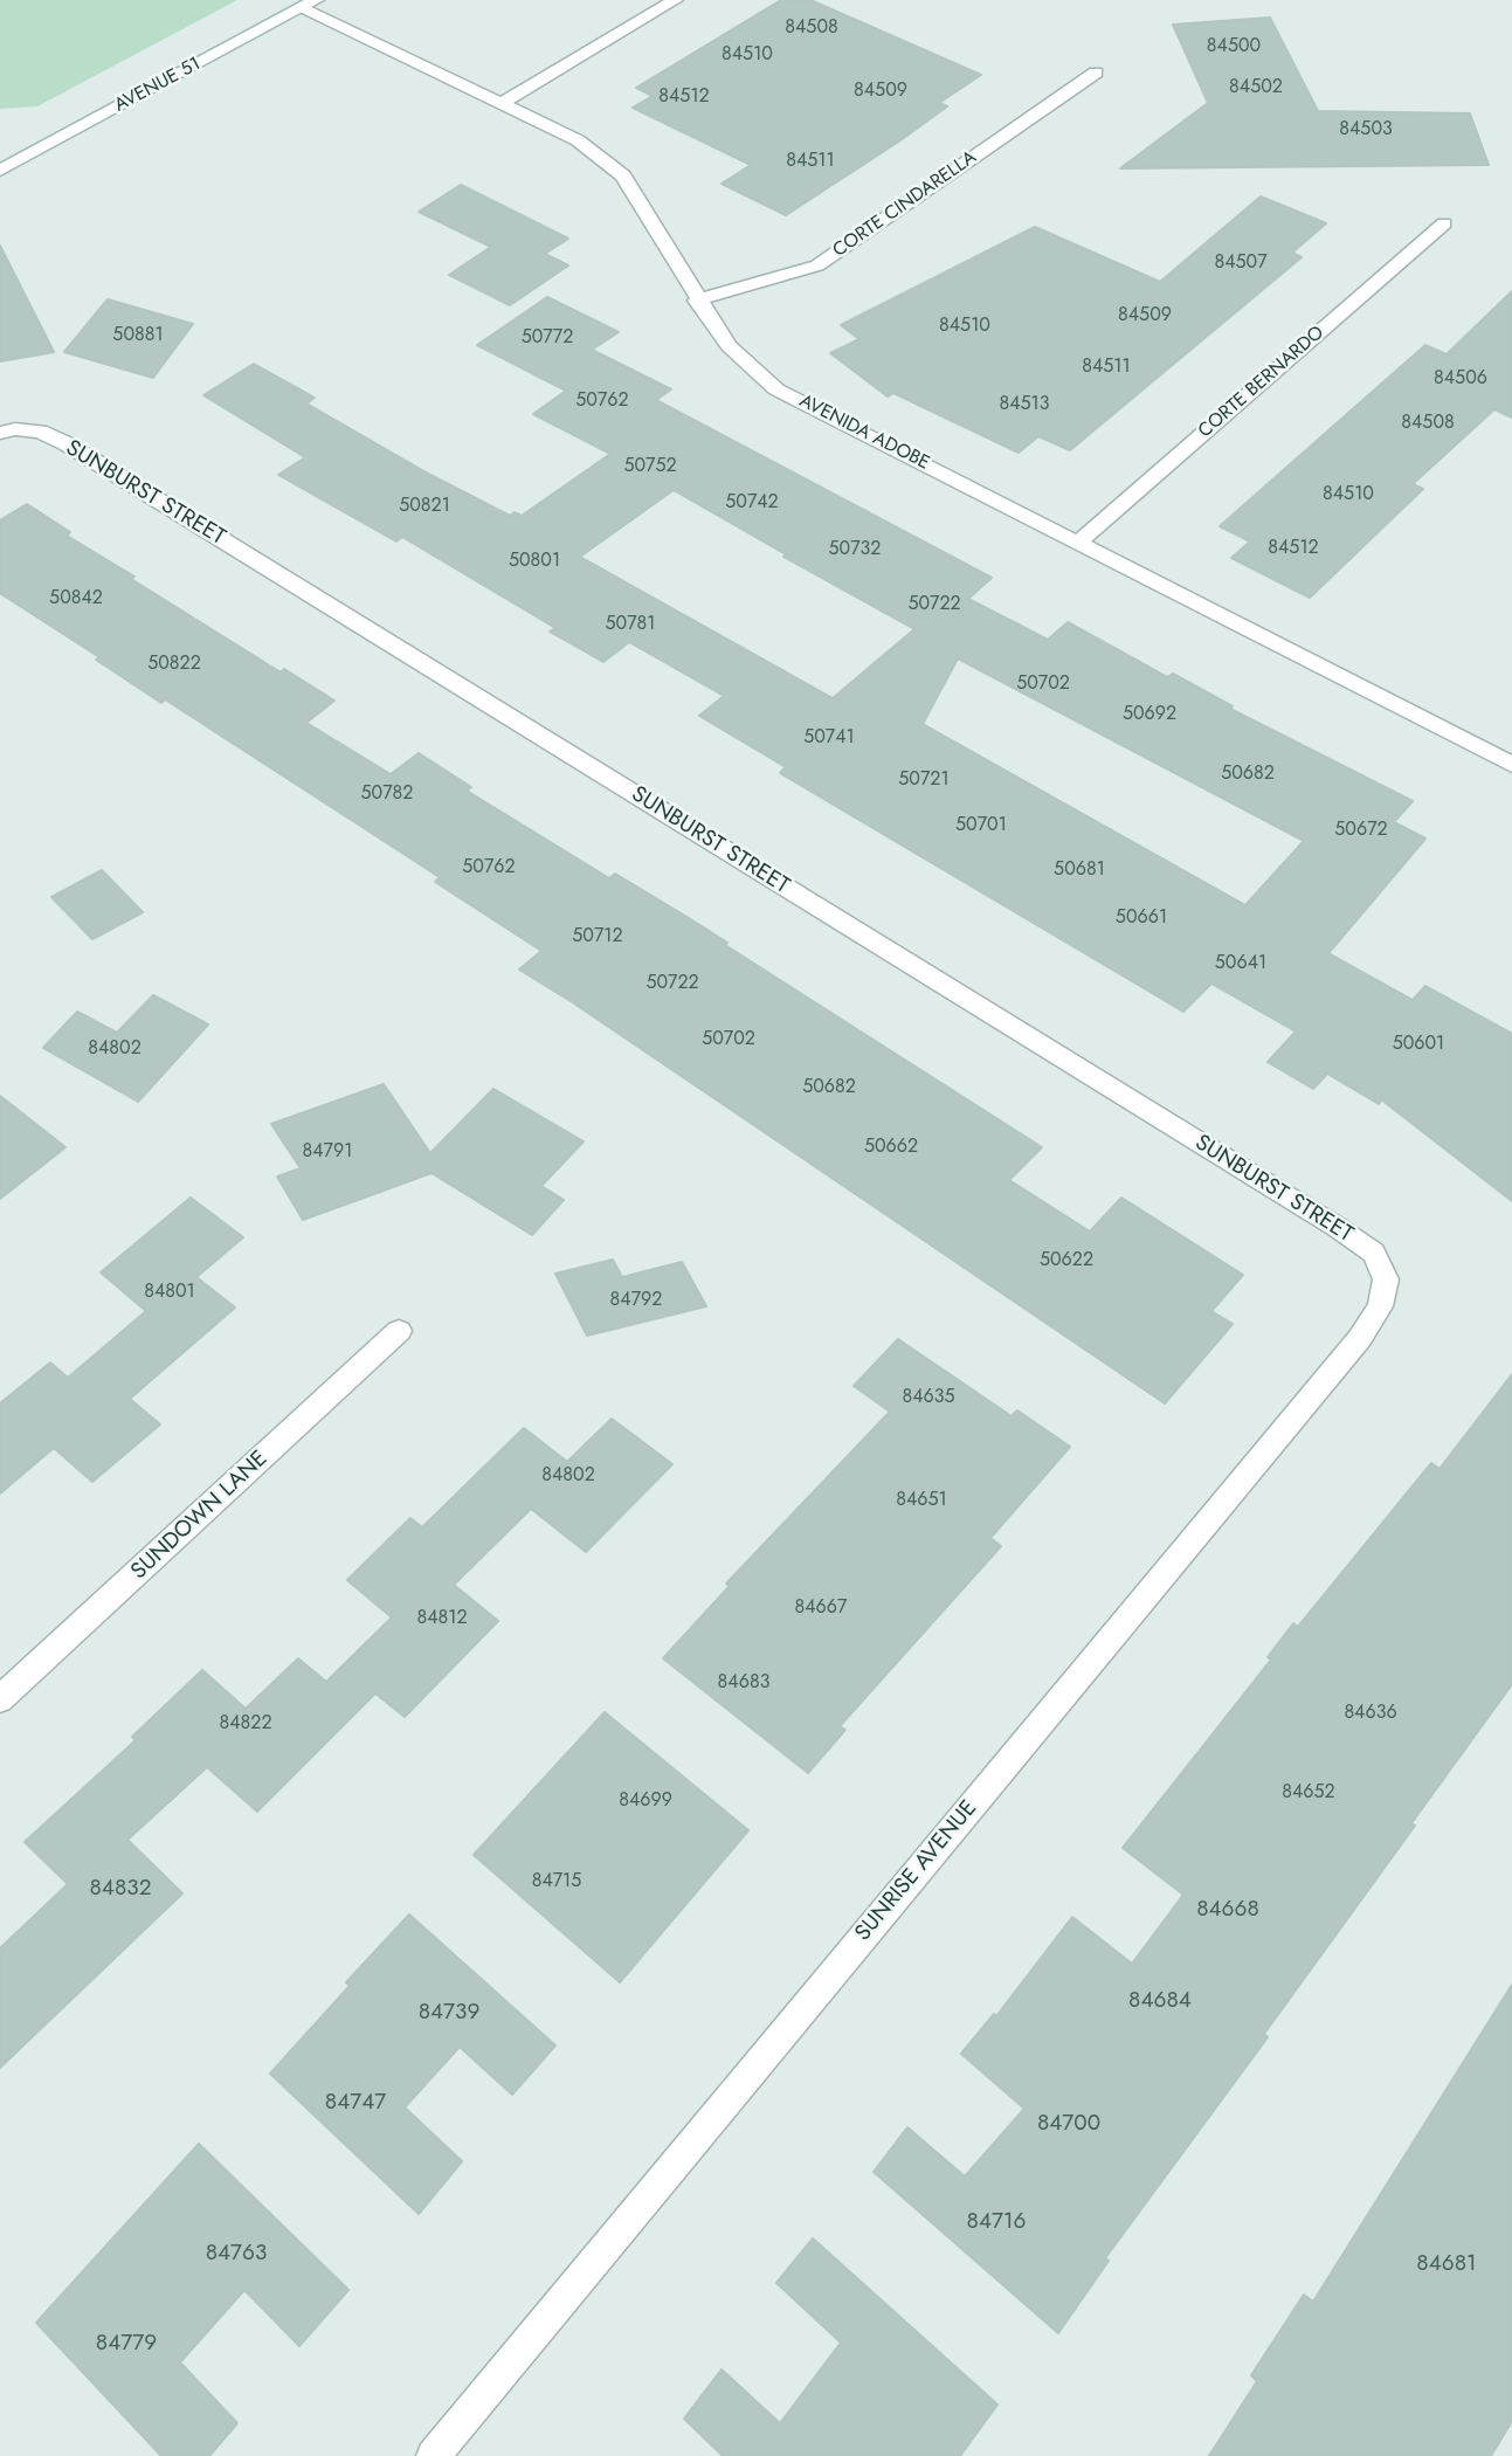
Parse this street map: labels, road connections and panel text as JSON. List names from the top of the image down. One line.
{"streets":{"street":["AVENUE 51","CORTE CINDARELLA","CORTE BERNARDO","AVENIDA ADOBE","SUNBURST STREET","SUNDOWN LANE","SUNRISE AVENUE"]},"crossings":[["AVENUE 51","AVENIDA ADOBE"],["CORTE CINDARELLA","AVENIDA ADOBE"],["CORTE BERNARDO","AVENIDA ADOBE"],["SUNBURST STREET","SUNRISE AVENUE"]],"house_numbers":["84508","84500","84510","84502","84509","84512","84503","84511","84507","84509","84510","50881","50772","84511","84506","50762","84513","84508","50752","84510","50742","50821","84512","50732","50801","50842","50722","50781","50822","50702","50692","50741","50682","50721","50782","50701","50672","50762","50681","50661","50712","50641","50722","50702","50601","84802","50682","50662","84791","50622","84801","84792","84635","84802","84651","84667","84812","84683","84636","84822","84652","84699","84715","84832","84668","84684","84739","84747","84700","84716","84763","84681","84779"]}
